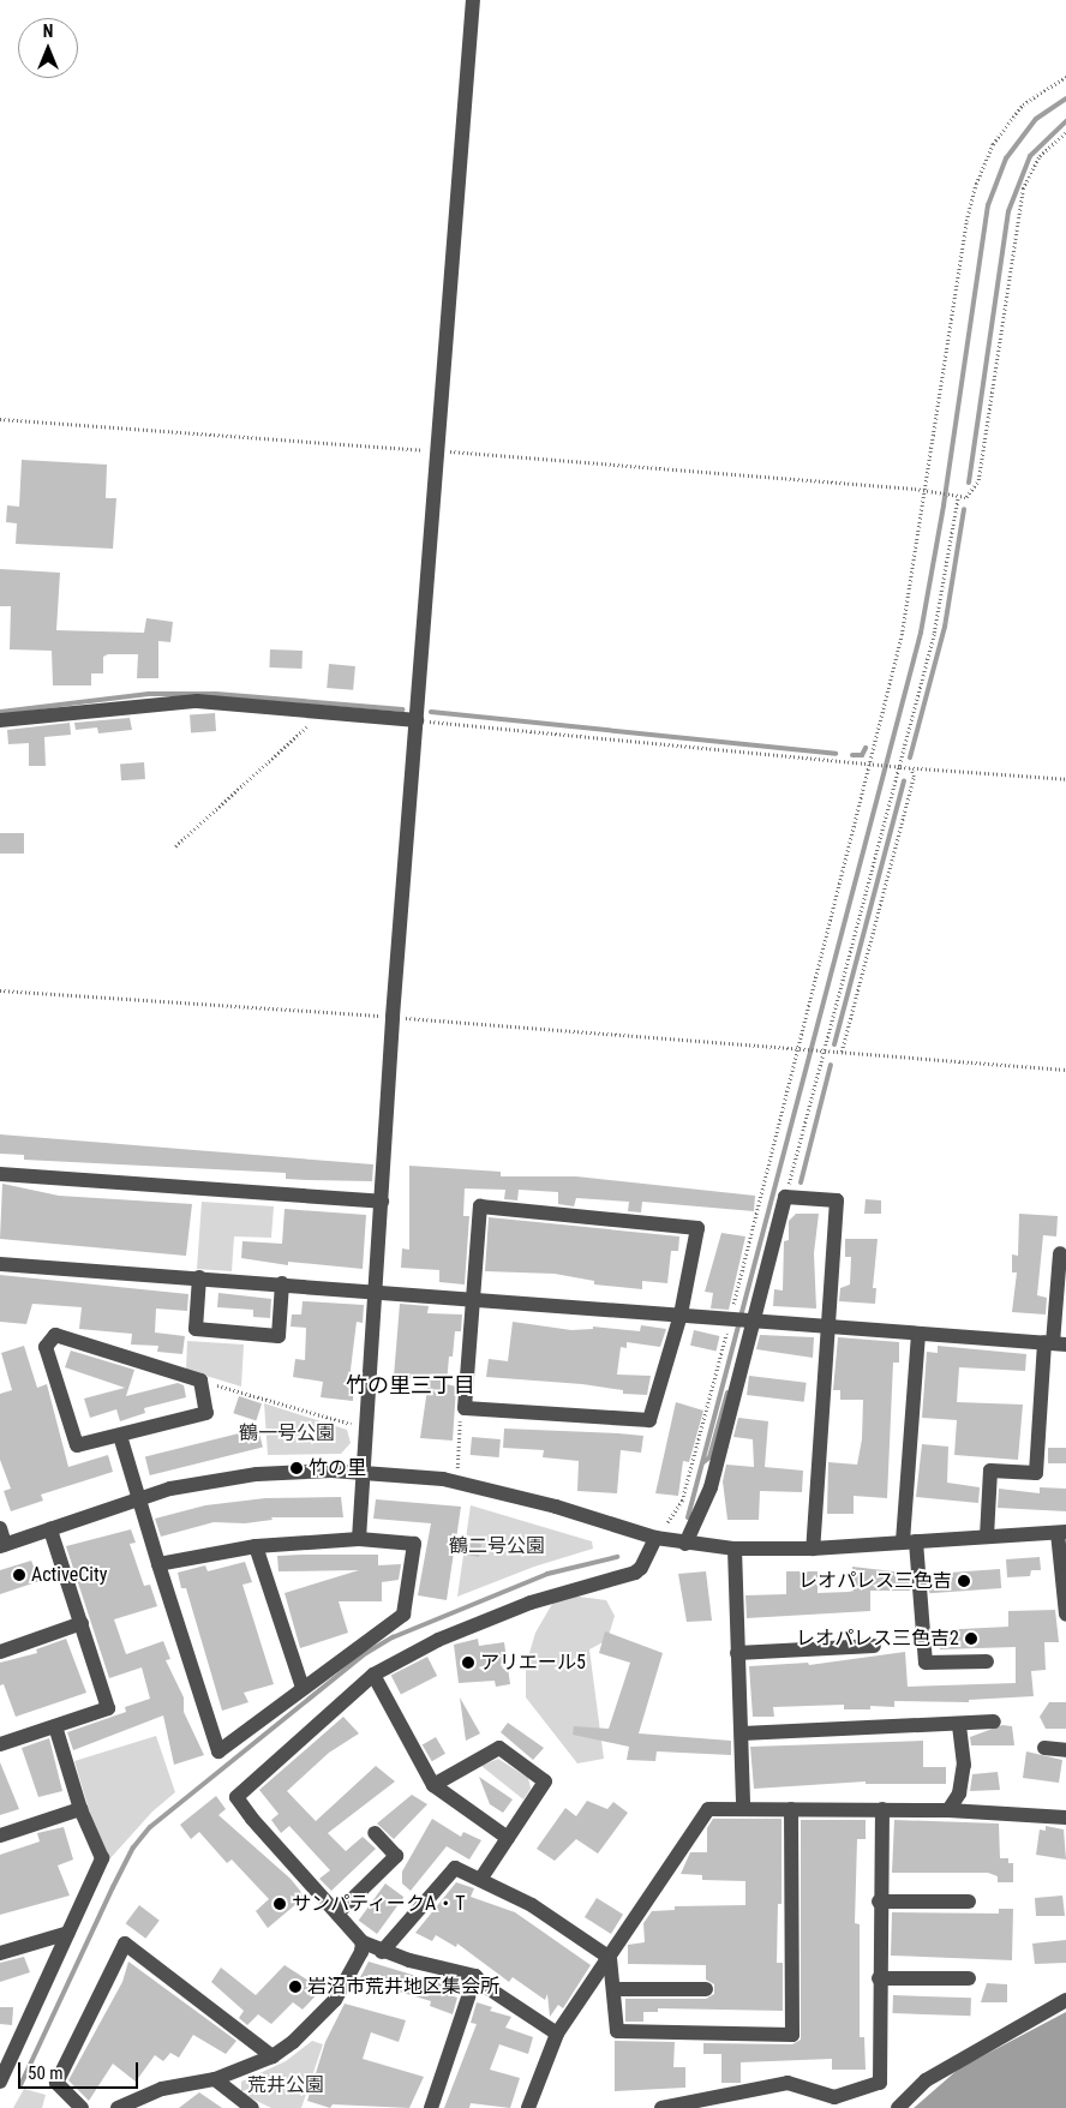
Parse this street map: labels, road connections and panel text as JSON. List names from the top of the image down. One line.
{"districts":["竹の里三丁目"],"parks":["鶴一号公園","鶴二号公園","荒井公園"],"places":["竹の里","ActiveCity","レオパレス三色吉","レオパレス三色吉2","アリエール5","サンパティークA・T","岩沼市荒井地区集会所"],"scale_bar":"50 m","north":"top"}
